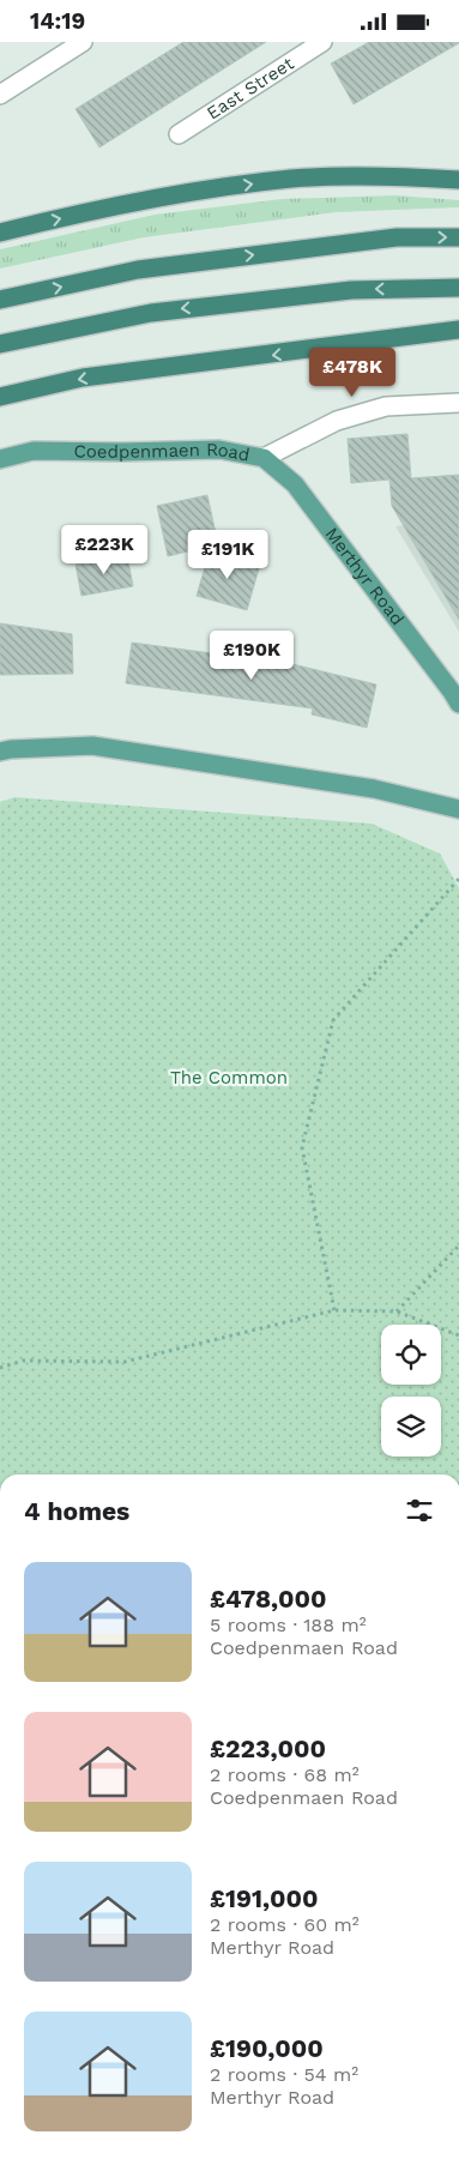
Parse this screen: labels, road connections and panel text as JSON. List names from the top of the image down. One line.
{"streets":{"main road":["Coedpenmaen Road","Merthyr Road"],"street":["East Street"]},"crossings":[["Coedpenmaen Road","Merthyr Road"]],"parks":["The Common"],"page":{"status":"14:19","price":["£478K","£223K","£191K","£190K"],"heading":"4 homes","list":[{"name":"£478,000","note":"5 rooms · 188 m² · Coedpenmaen Road"},{"name":"£223,000","note":"2 rooms · 68 m² · Coedpenmaen Road"},{"name":"£191,000","note":"2 rooms · 60 m² · Merthyr Road"},{"name":"£190,000","note":"2 rooms · 54 m² · Merthyr Road"}]}}
